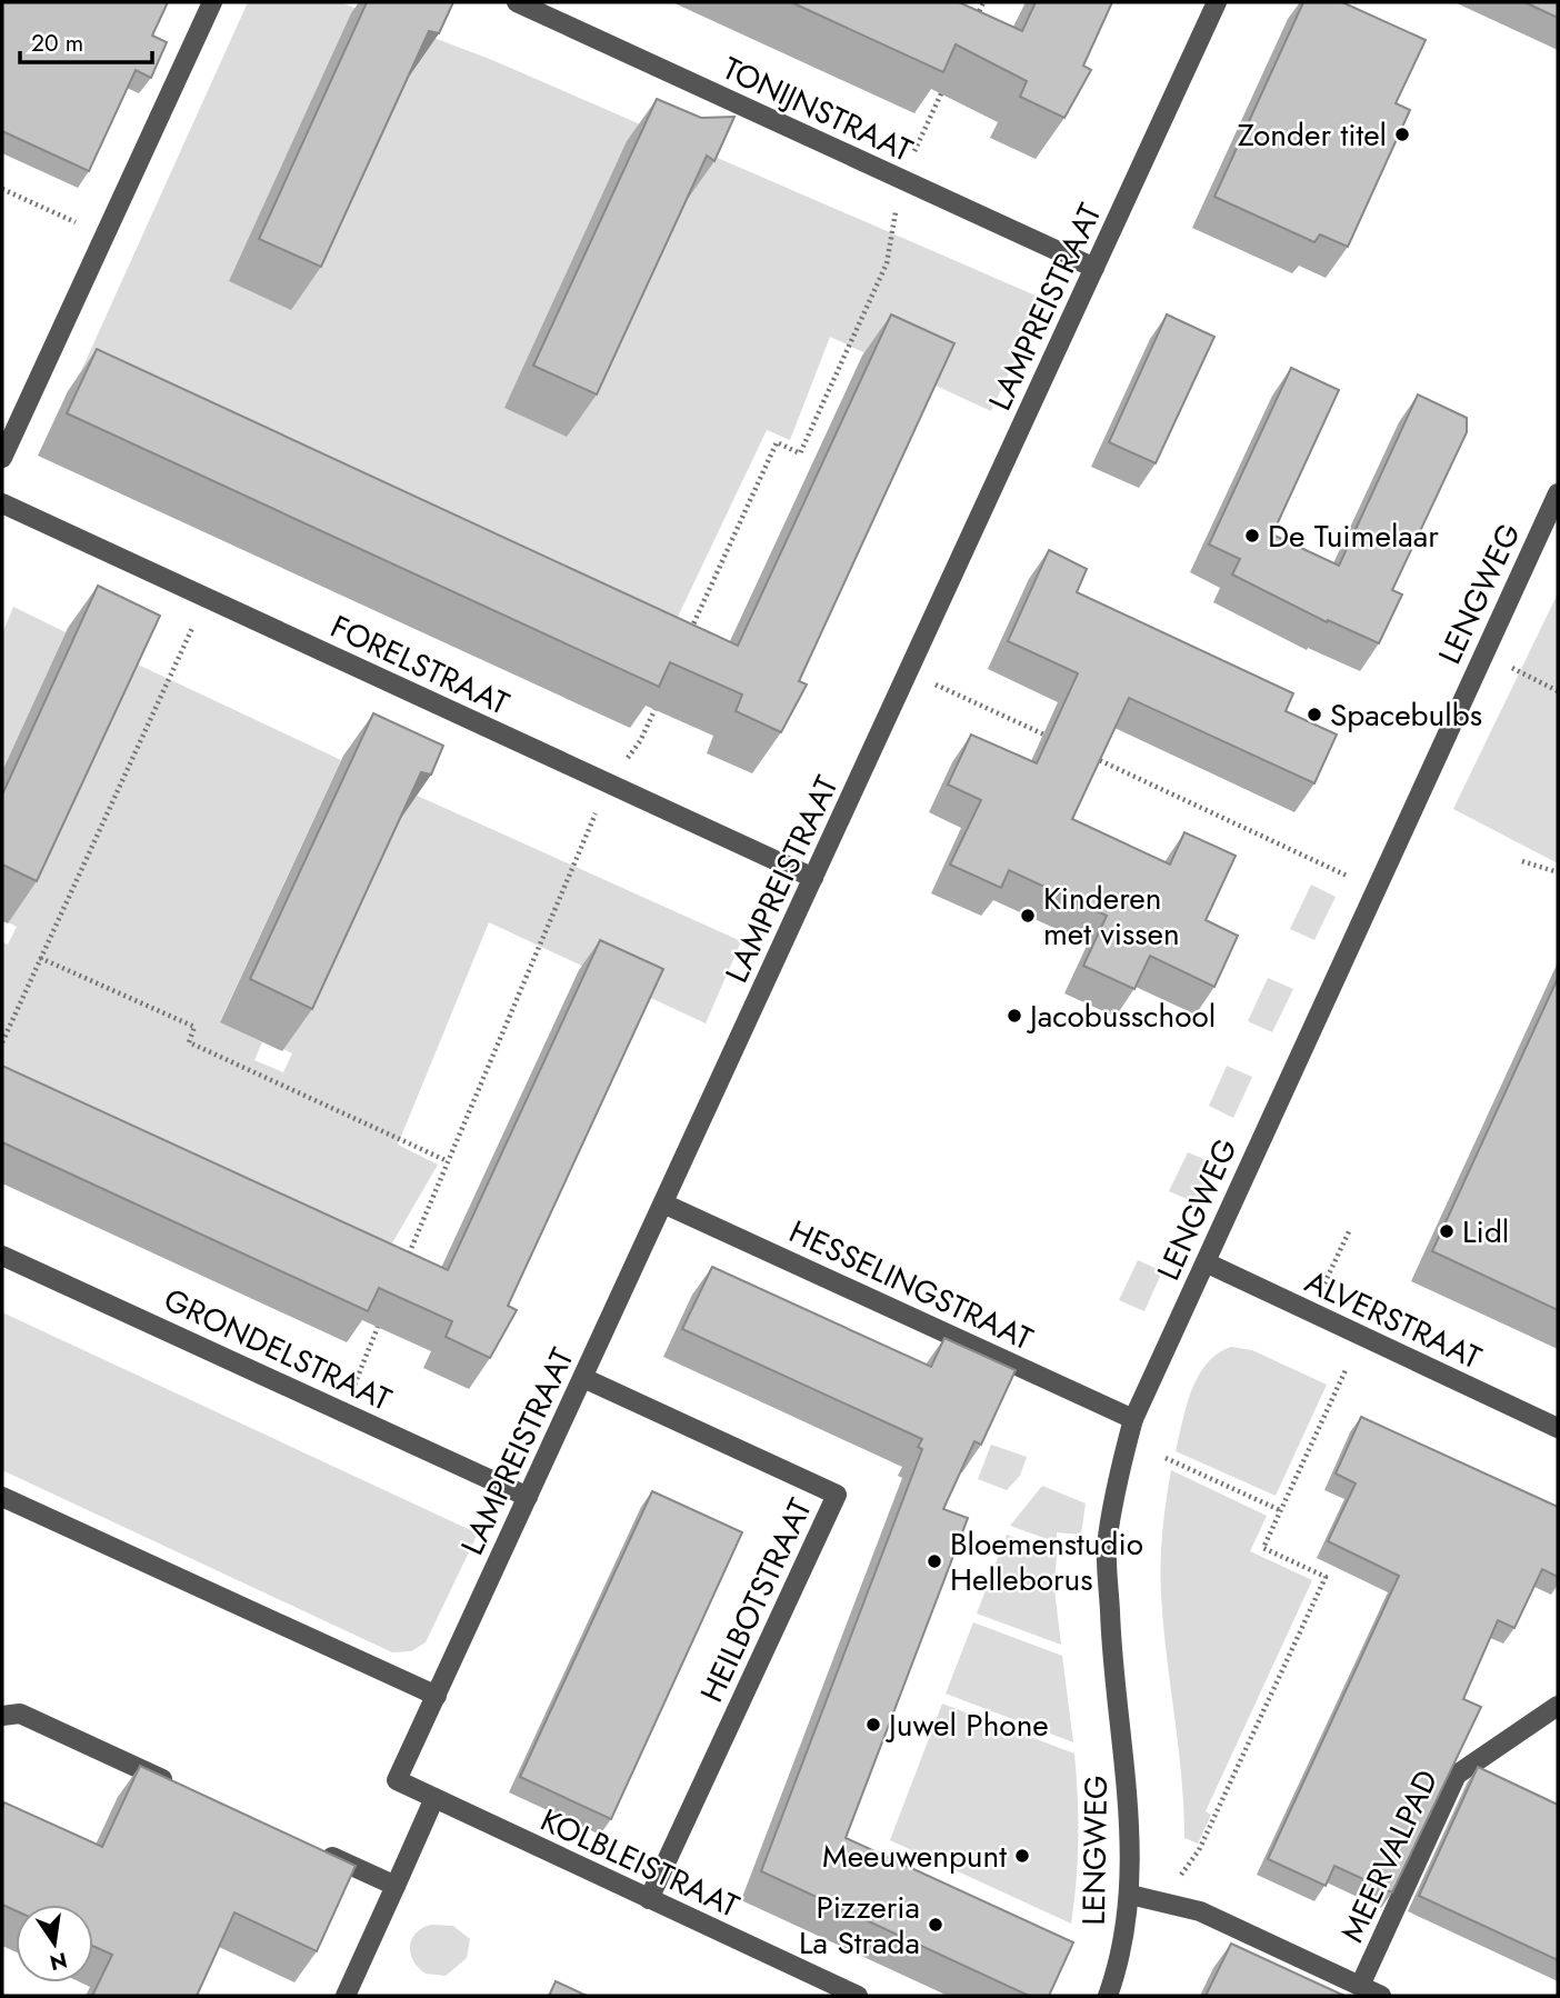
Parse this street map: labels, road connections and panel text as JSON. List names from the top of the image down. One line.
{"streets":{"street":["TONIJNSTRAAT","LAMPREISTRAAT","LENGWEG","FORELSTRAAT","HESSELINGSTRAAT","ALVERSTRAAT","GRONDELSTRAAT","HEILBOTSTRAAT","MEERVALPAD","KOLBLEISTRAAT"]},"crossings":[["TONIJNSTRAAT","LAMPREISTRAAT"],["LAMPREISTRAAT","FORELSTRAAT"],["LAMPREISTRAAT","HESSELINGSTRAAT"],["LAMPREISTRAAT","GRONDELSTRAAT"],["LAMPREISTRAAT","HEILBOTSTRAAT"],["LAMPREISTRAAT","KOLBLEISTRAAT"],["LENGWEG","HESSELINGSTRAAT"],["LENGWEG","ALVERSTRAAT"],["HEILBOTSTRAAT","KOLBLEISTRAAT"]],"places":["Zonder titel","De Tuimelaar","Spacebulbs","Kinderen met vissen","Jacobusschool","Lidl","Bloemenstudio Helleborus","Juwel Phone","Meeuwenpunt","Pizzeria La Strada"],"scale_bar":"20 m","north":"bottom"}
